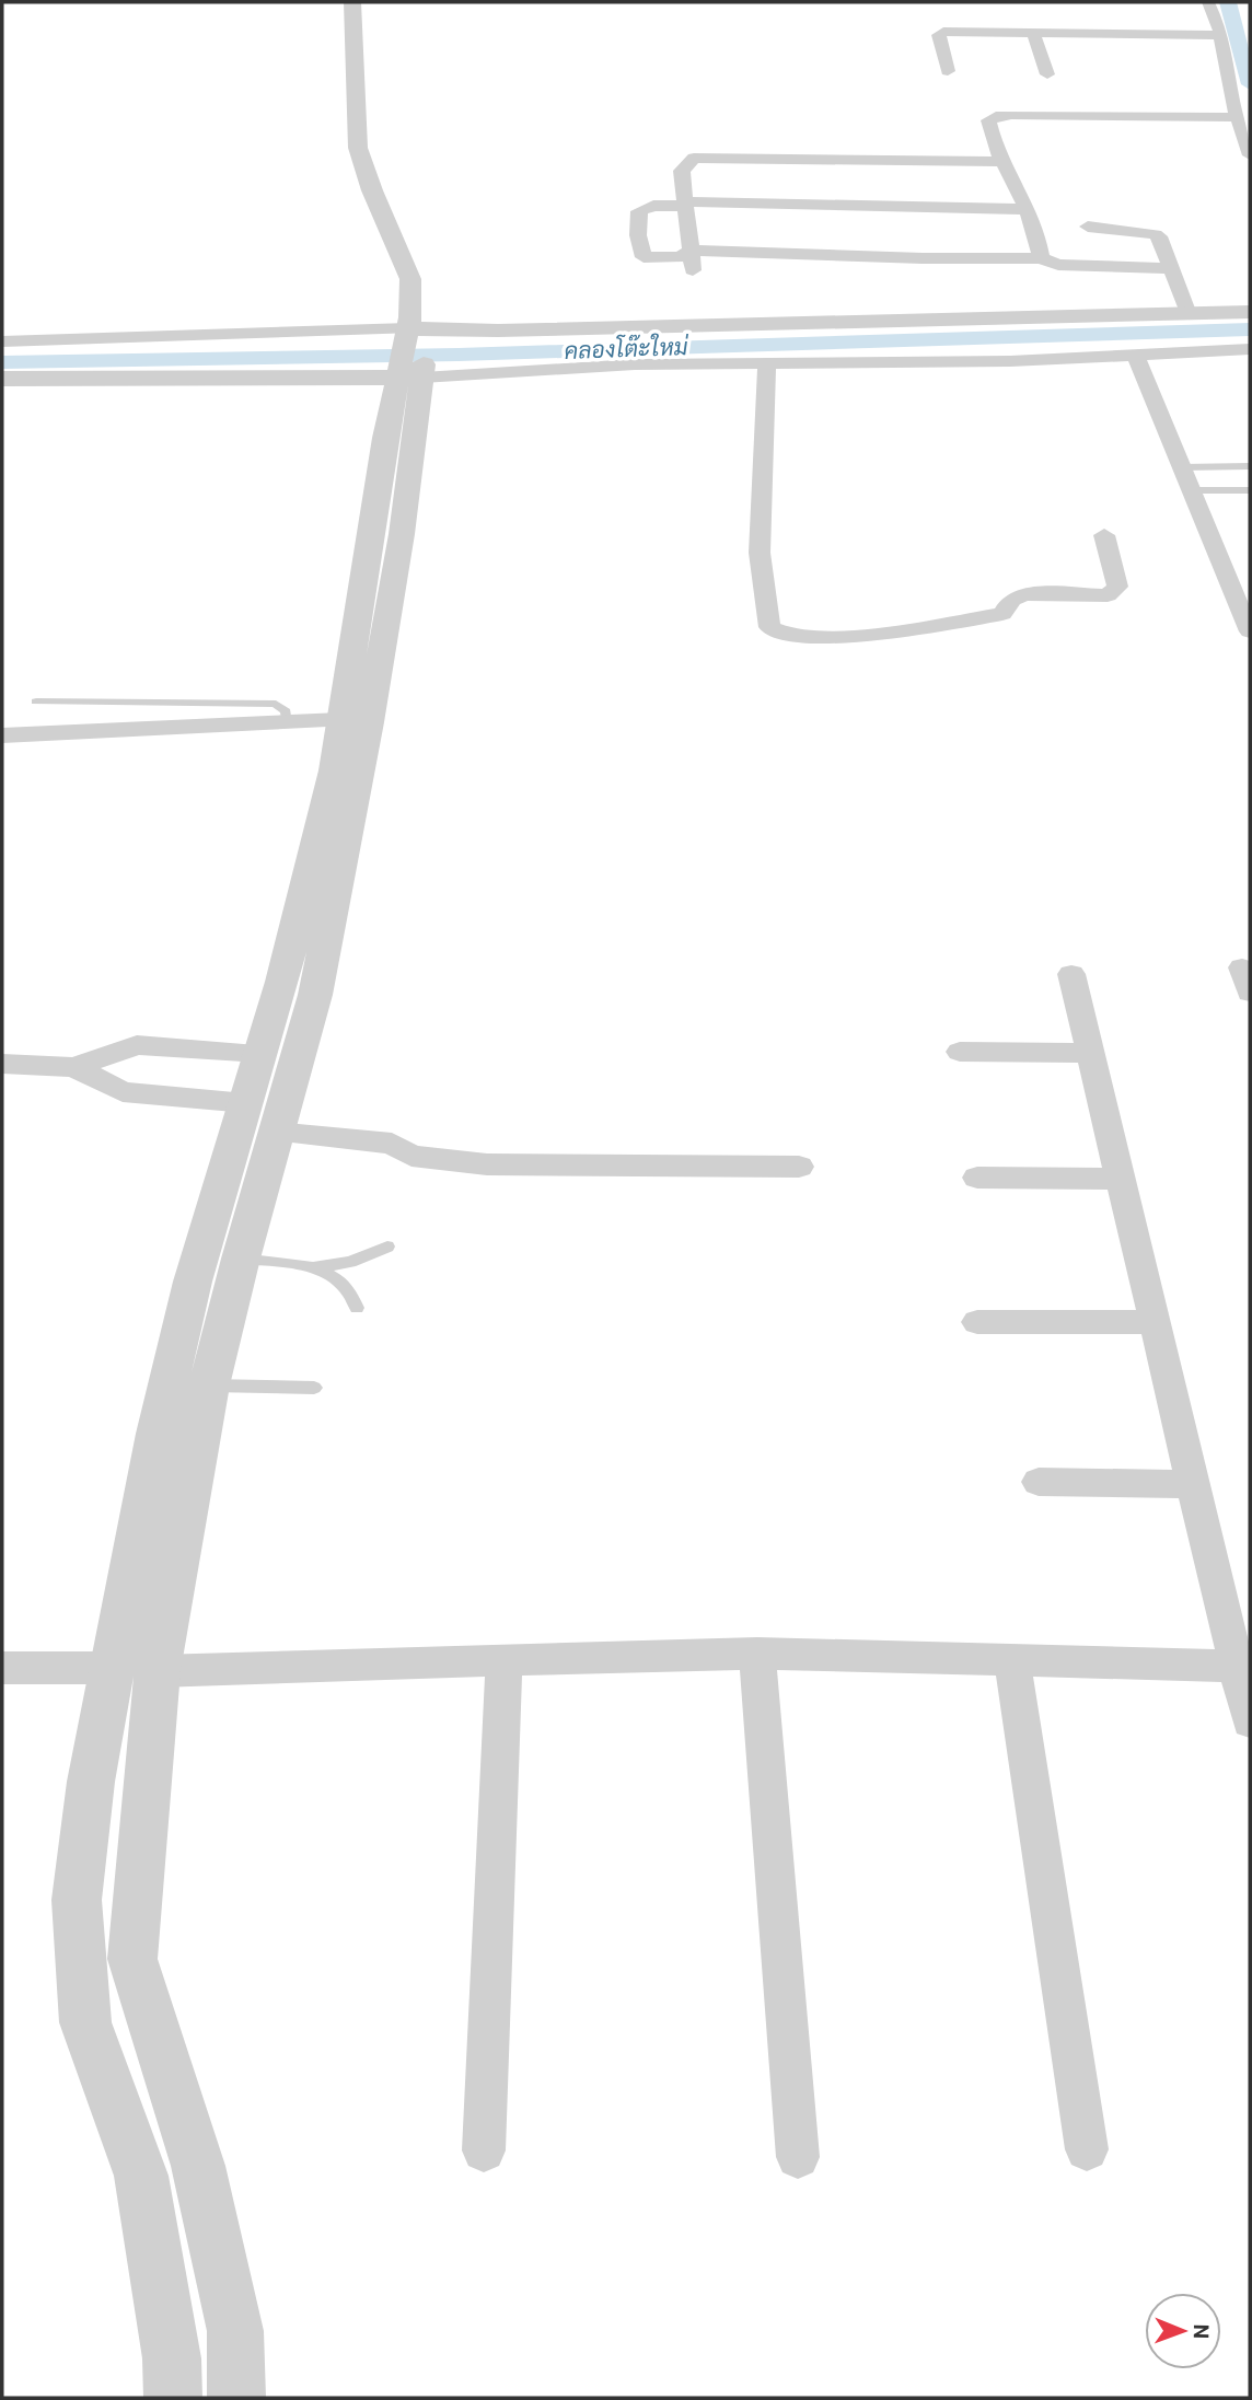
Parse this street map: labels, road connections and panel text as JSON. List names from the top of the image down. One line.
{"water":["คลองโต๊ะใหม่"],"north":"right"}
